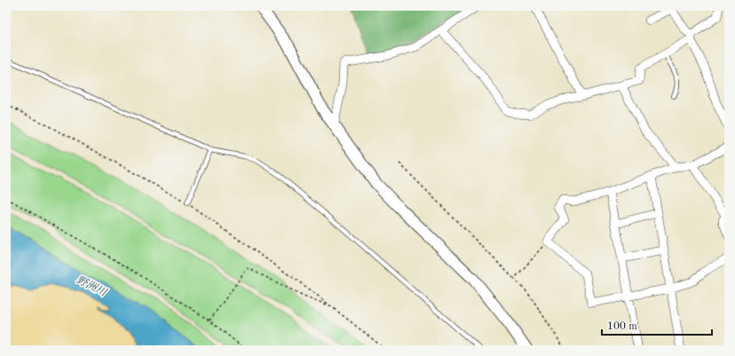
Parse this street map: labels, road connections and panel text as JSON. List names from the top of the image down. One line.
{"water":["野洲川"],"scale_bar":"100 m"}
